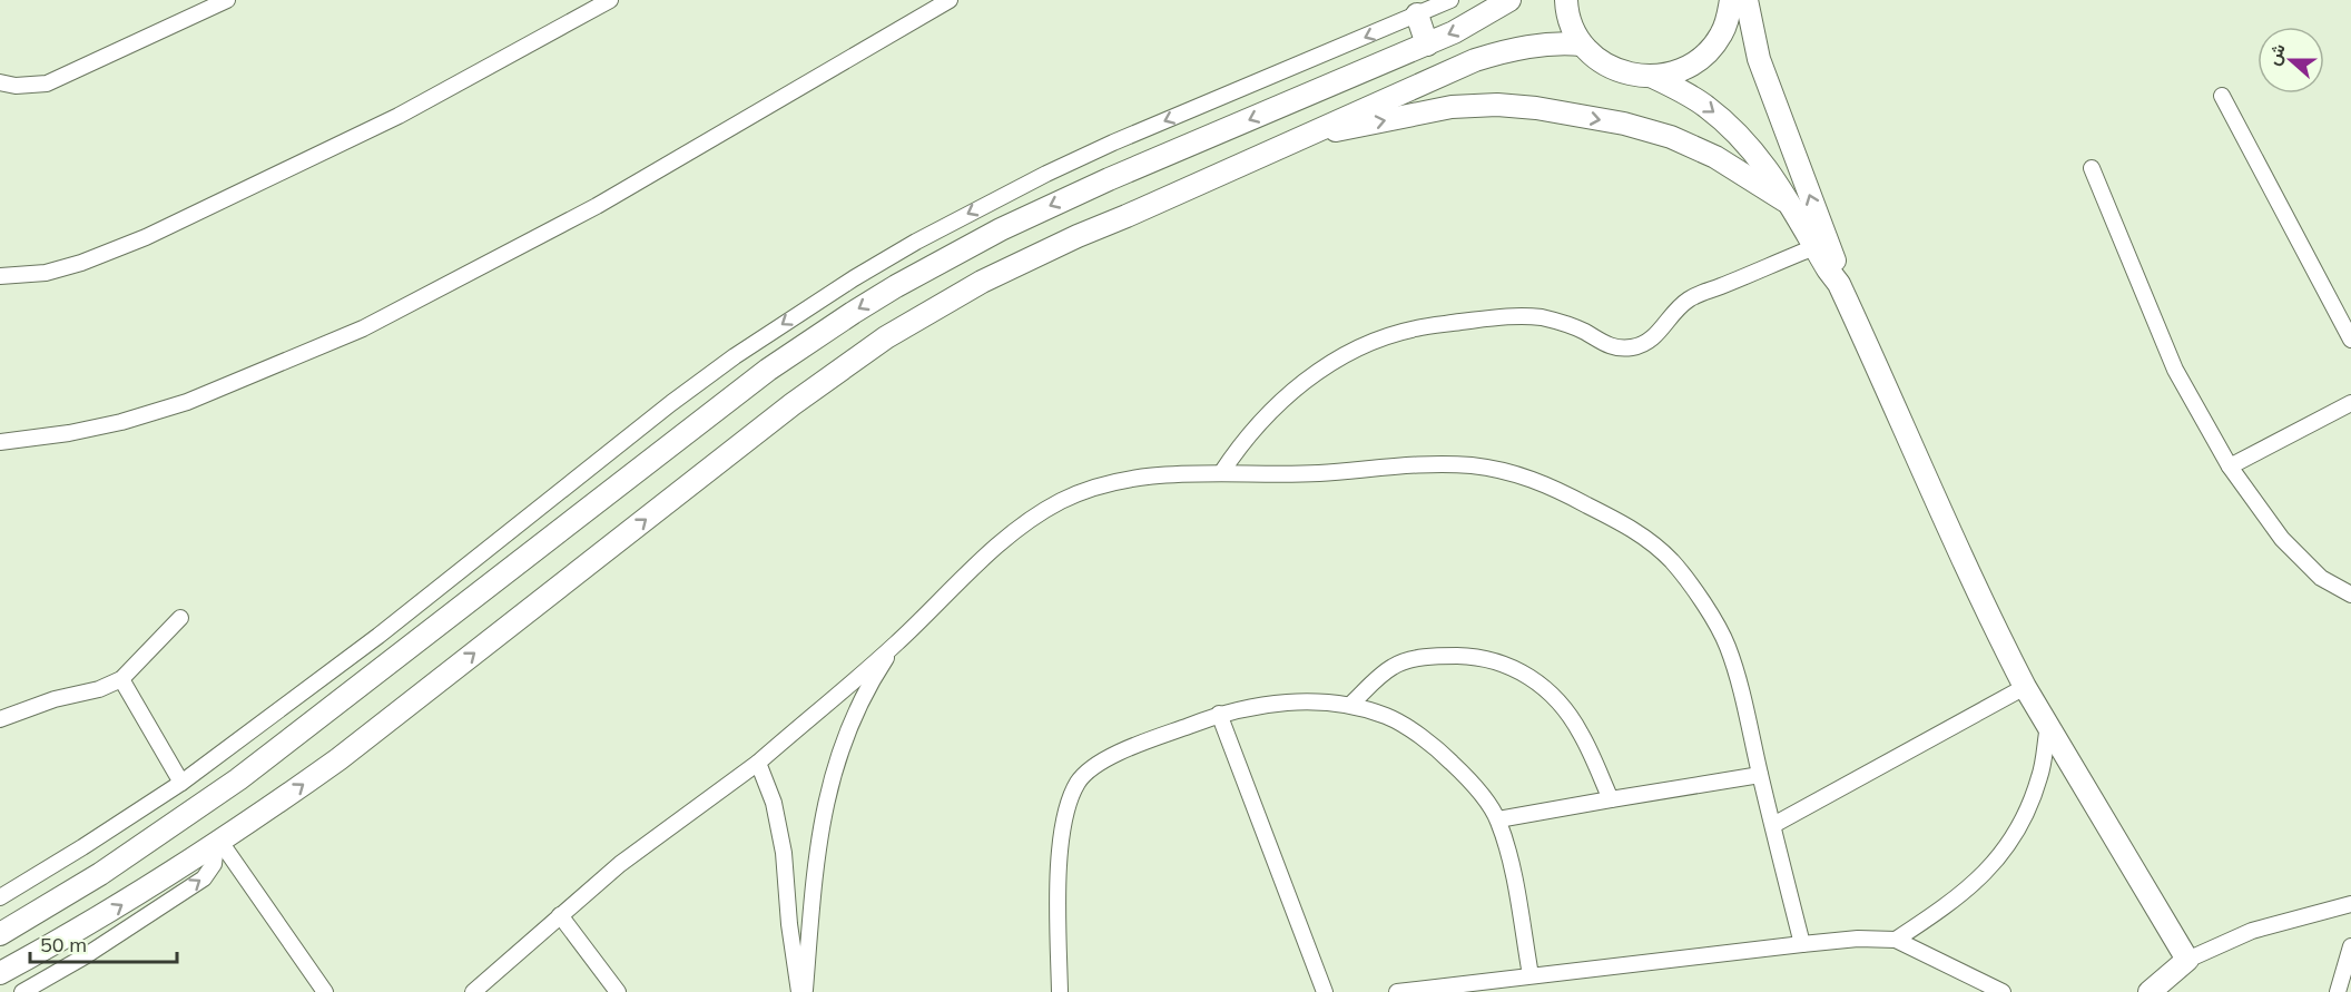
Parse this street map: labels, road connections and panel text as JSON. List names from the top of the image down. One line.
{"scale_bar":"50 m","north":"left"}
